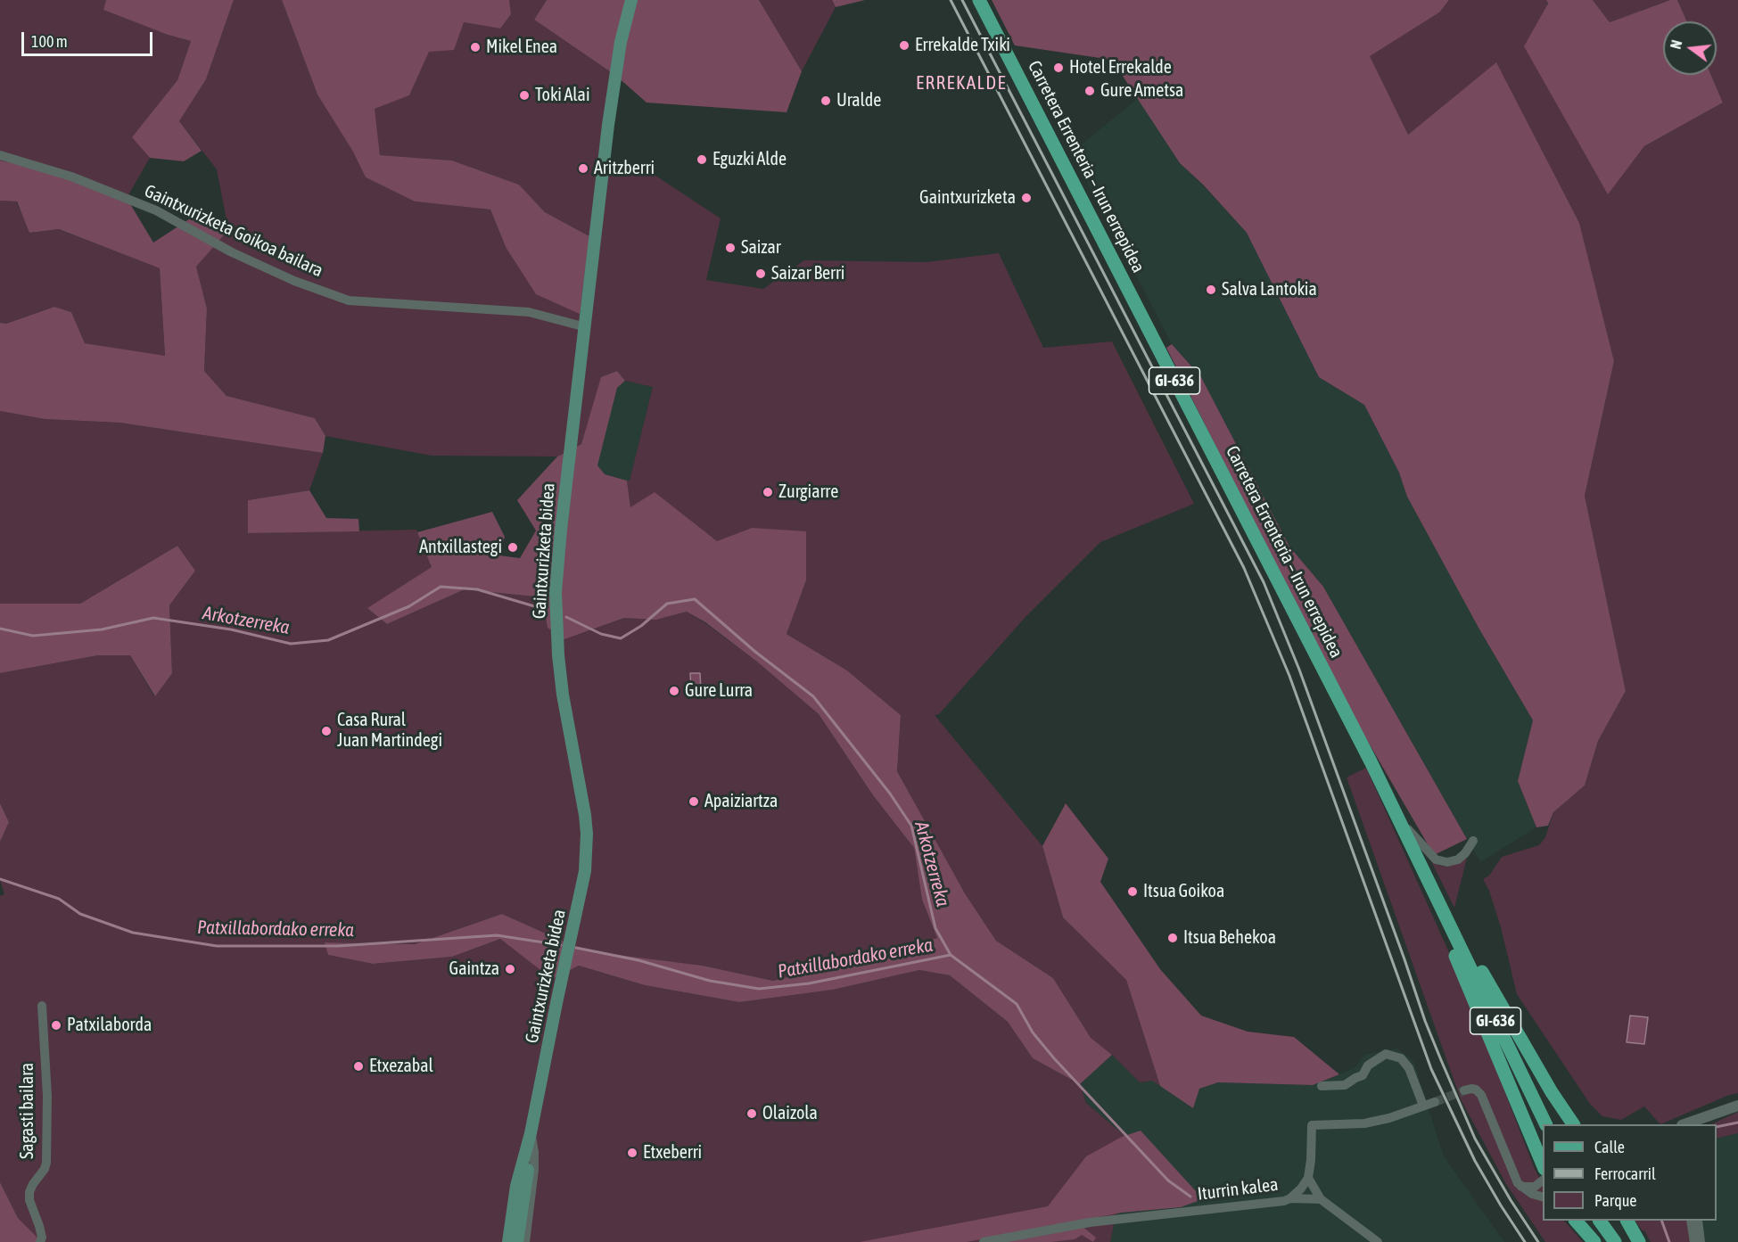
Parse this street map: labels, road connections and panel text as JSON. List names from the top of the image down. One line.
{"streets":{"main road":["Carretera Errenteria – Irun errepidea","GI-636","Gaintxurizketa bidea"],"street":["Gaintxurizketa Goikoa bailara","Sagasti bailara","Iturrin kalea"]},"crossings":[["Gaintxurizketa Goikoa bailara","Gaintxurizketa bidea"]],"districts":["ERREKALDE"],"water":["Arkotzerreka","Patxillabordako erreka"],"places":["Errekalde Txiki","Mikel Enea","Hotel Errekalde","Gure Ametsa","Toki Alai","Uralde","Eguzki Alde","Aritzberri","Gaintxurizketa","Saizar","Saizar Berri","Salva Lantokia","Zurgiarre","Antxillastegi","Gure Lurra","Casa Rural Juan Martindegi","Apaiziartza","Itsua Goikoa","Itsua Behekoa","Gaintza","Patxilaborda","Etxezabal","Olaizola","Etxeberri"],"legend":["Calle","Ferrocarril","Parque"],"scale_bar":"100 m","north":"left"}
